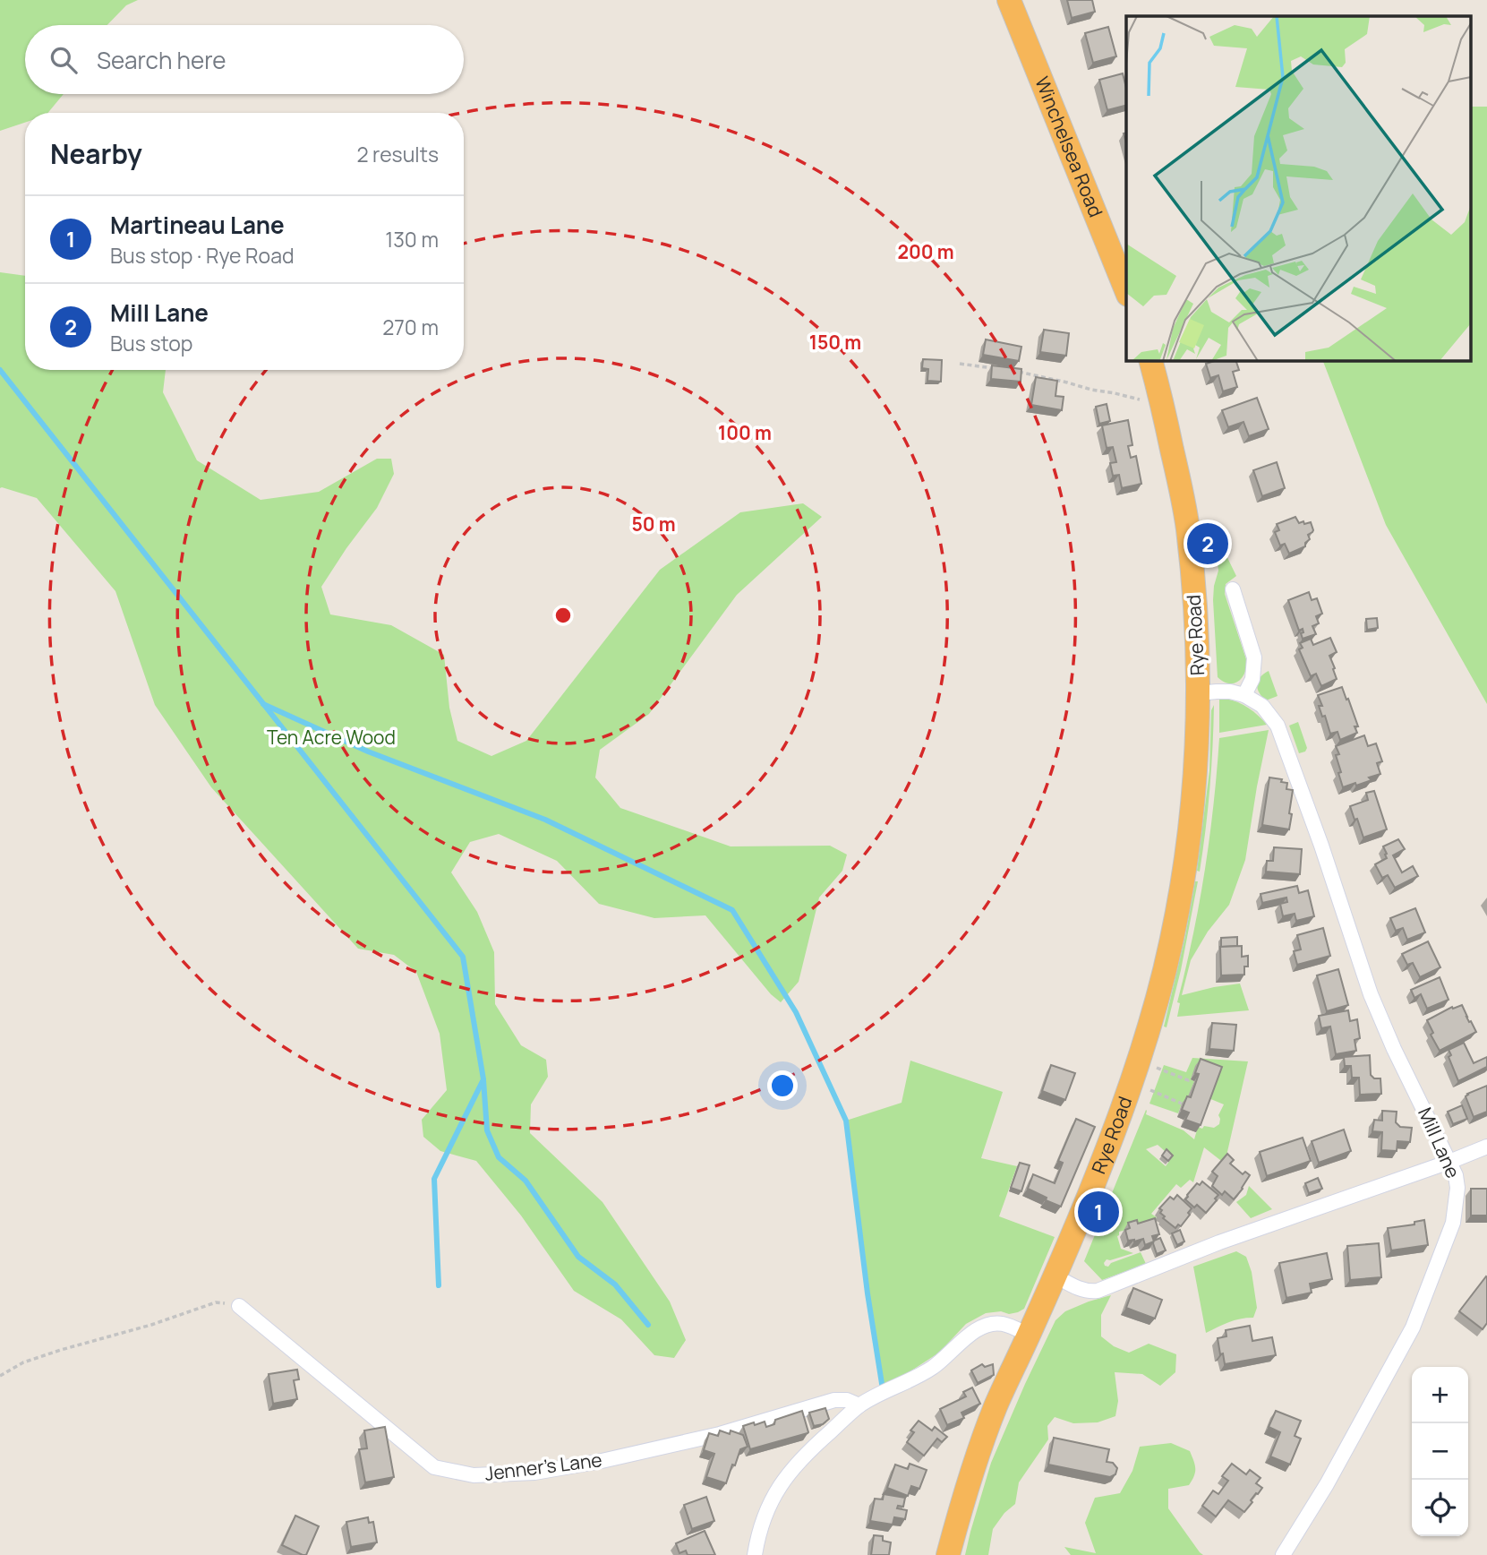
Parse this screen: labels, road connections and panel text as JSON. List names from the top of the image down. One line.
{"streets":{"highway":["Winchelsea Road","Rye Road"],"street":["Mill Lane","Jenner's Lane"]},"crossings":[["Rye Road","Mill Lane"]],"parks":["Ten Acre Wood"],"page":{"search":"Search here","heading":["Nearby","2 results"],"list":[{"mark":"1","name":"Martineau Lane","note":"Bus stop · Rye Road","value":"130 m"},{"mark":"2","name":"Mill Lane","note":"Bus stop","value":"270 m"}],"pins":["2","1"],"map_buttons":["+","−"]},"rings":["200 m","150 m","100 m","50 m"]}
